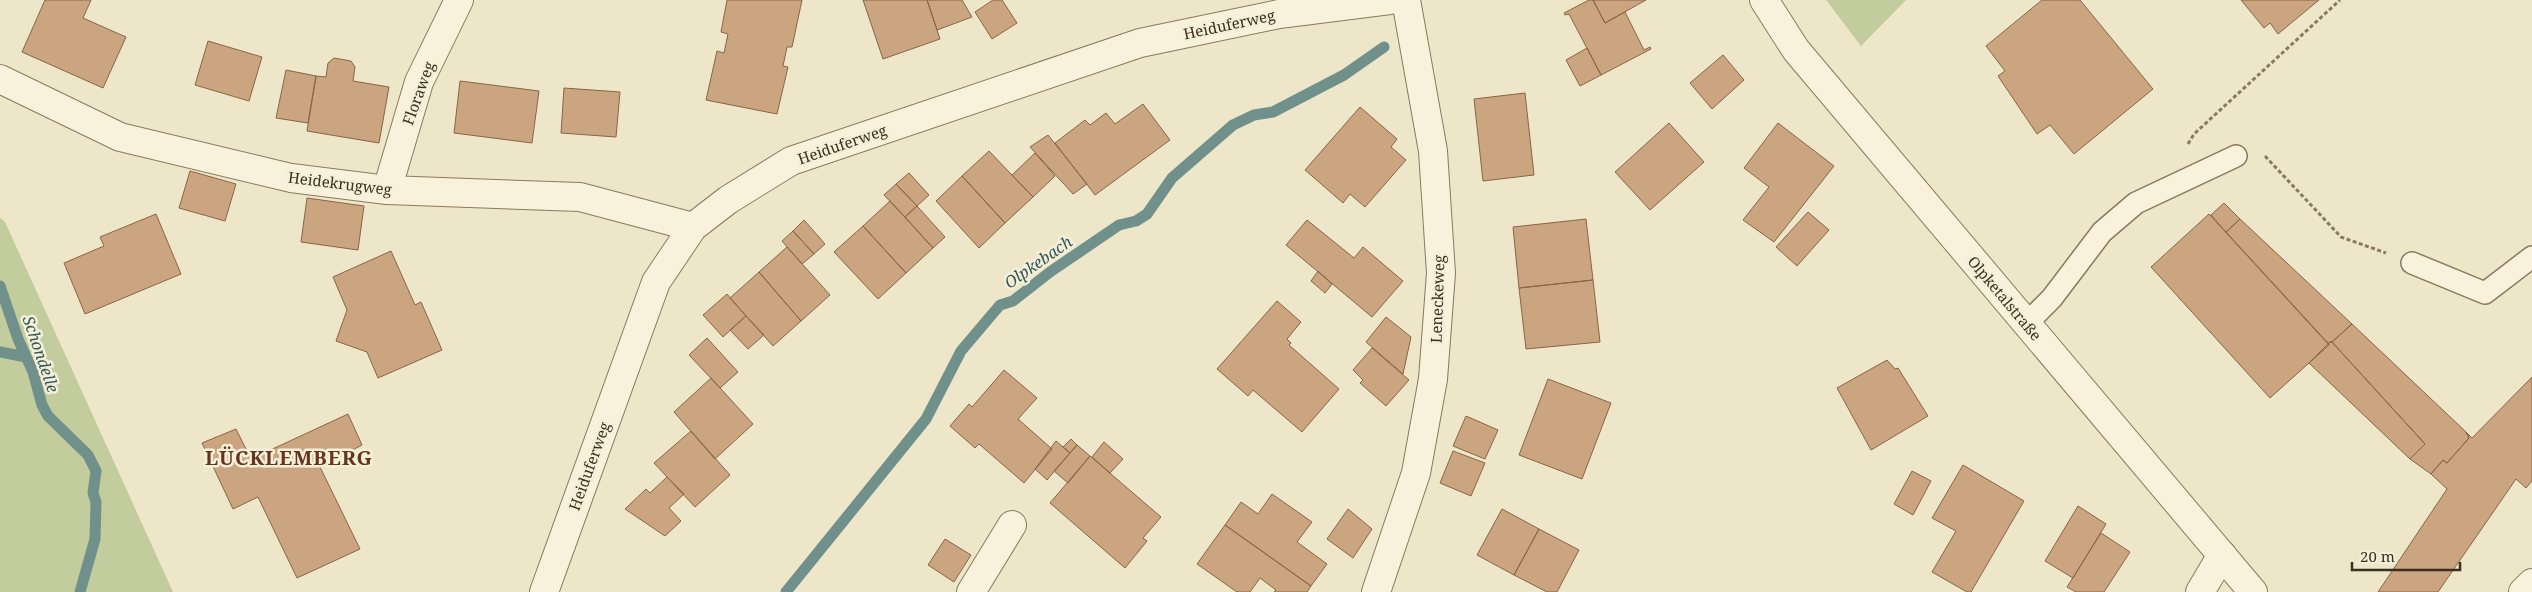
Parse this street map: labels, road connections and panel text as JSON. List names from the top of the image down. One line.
{"streets":{"street":["Heiduferweg","Floraweg","Heidekrugweg","Olpketalstraße","Leneckeweg"]},"crossings":[["Heiduferweg","Heidekrugweg"],["Floraweg","Heidekrugweg"]],"districts":["LÜCKLEMBERG"],"water":["Olpkebach","Schondelle"],"scale_bar":"20 m"}
